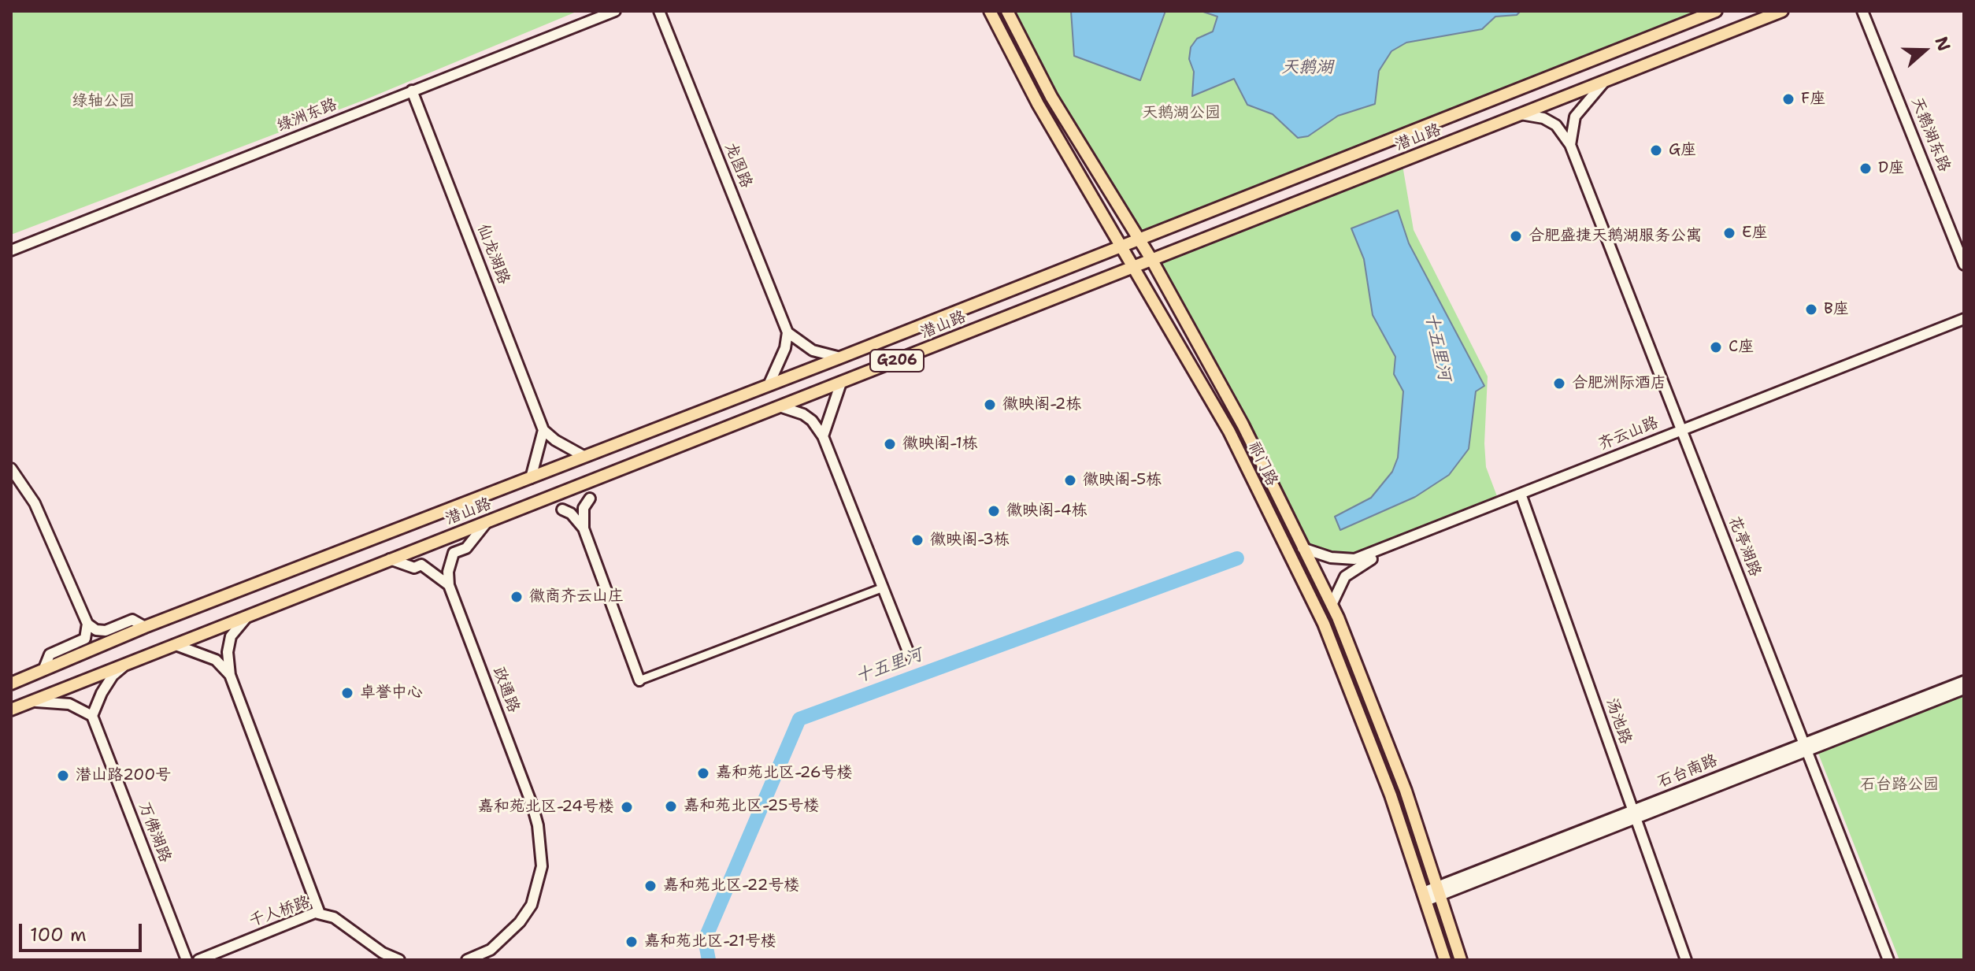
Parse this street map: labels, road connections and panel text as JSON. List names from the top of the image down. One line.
{"streets":{"main road":["潜山路","G206","祁门路"],"street":["绿洲东路","天鹅湖东路","龙图路","仙龙湖路","齐云山路","花亭湖路","政通路","汤池路","石台南路","万佛湖路","千人桥路"]},"crossings":[["绿洲东路","仙龙湖路"],["潜山路","祁门路"],["潜山路","花亭湖路"],["齐云山路","祁门路"],["齐云山路","花亭湖路"],["齐云山路","汤池路"],["祁门路","石台南路"],["花亭湖路","石台南路"],["汤池路","石台南路"]],"water":["天鹅湖","十五里河"],"parks":["绿轴公园","天鹅湖公园","石台路公园"],"places":["F座","G座","D座","E座","合肥盛捷天鹅湖服务公寓","B座","C座","合肥洲际酒店","徽映阁-2栋","徽映阁-1栋","徽映阁-5栋","徽映阁-4栋","徽映阁-3栋","徽商齐云山庄","卓誉中心","嘉和苑北区-26号楼","潜山路200号","嘉和苑北区-25号楼","嘉和苑北区-24号楼","嘉和苑北区-22号楼","嘉和苑北区-21号楼"],"scale_bar":"100 m","north":"right"}
